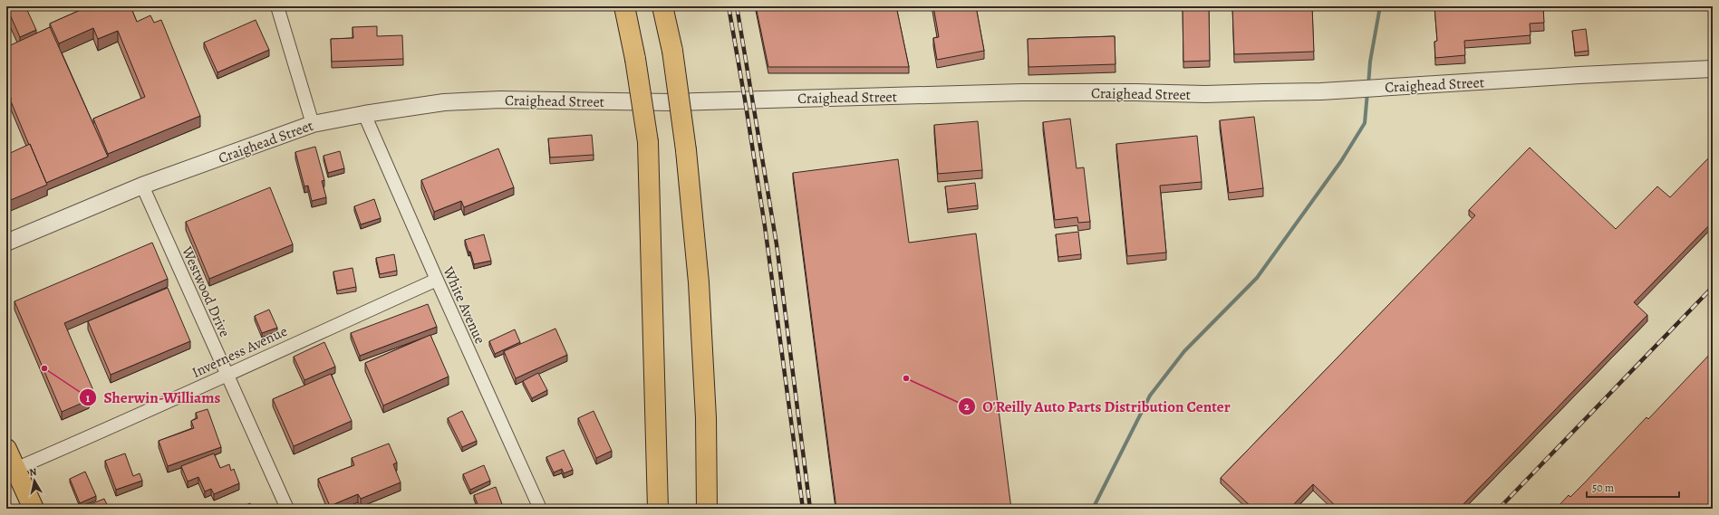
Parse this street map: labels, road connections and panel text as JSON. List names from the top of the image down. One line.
{"streets":{"street":["Craighead Street","Westwood Drive","White Avenue","Inverness Avenue"]},"crossings":[["Craighead Street","Westwood Drive"],["Craighead Street","White Avenue"],["Westwood Drive","Inverness Avenue"],["White Avenue","Inverness Avenue"]],"places":["Sherwin-Williams","O'Reilly Auto Parts Distribution Center"],"scale_bar":"50 m","north":"top"}
